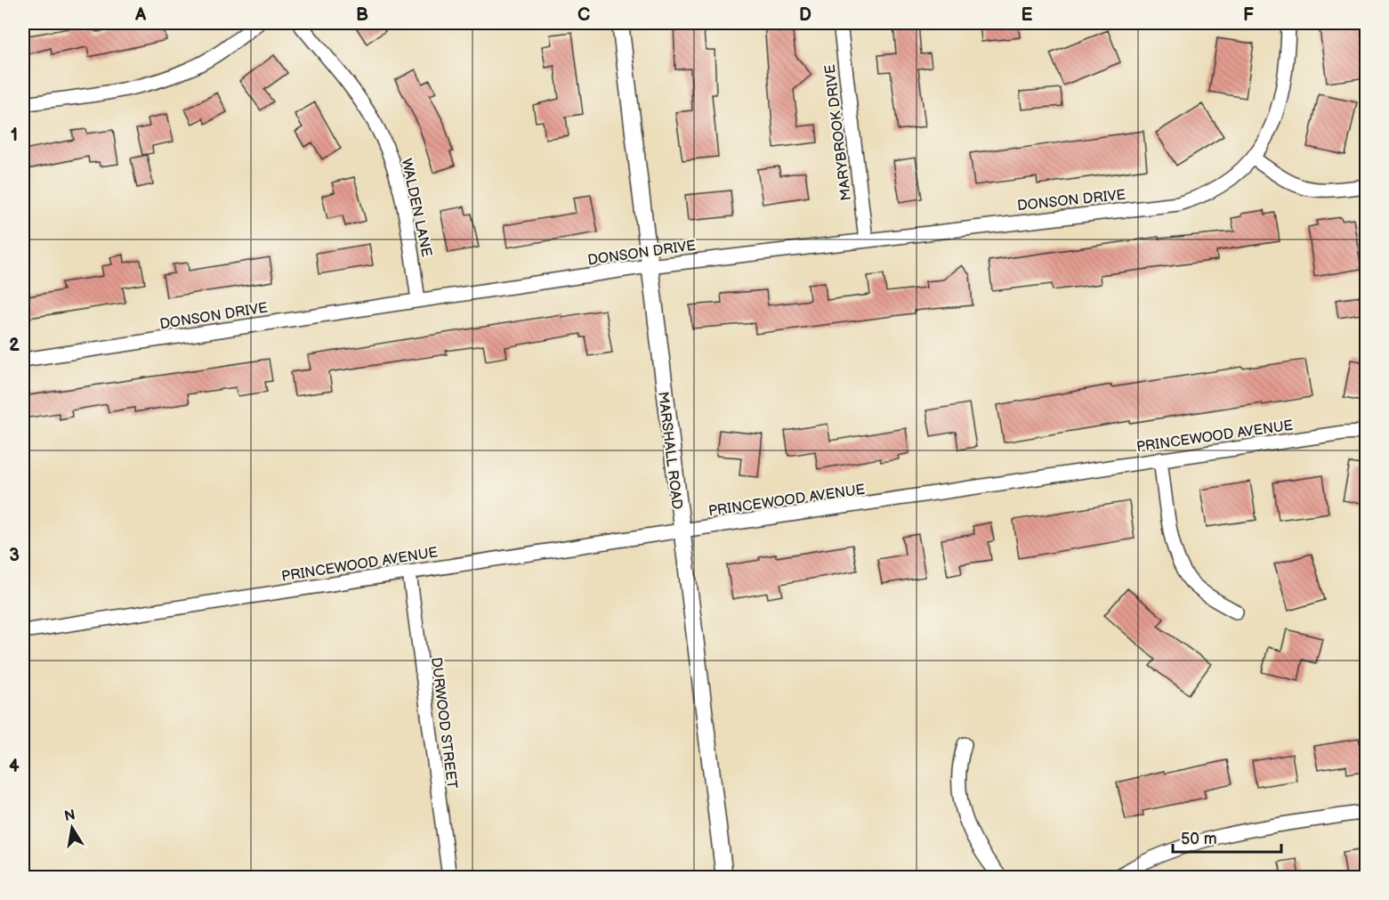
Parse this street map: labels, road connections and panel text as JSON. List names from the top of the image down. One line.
{"streets":{"street":["MARYBROOK DRIVE","DONSON DRIVE","WALDEN LANE","PRINCEWOOD AVENUE","MARSHALL ROAD","DURWOOD STREET"]},"crossings":[["MARYBROOK DRIVE","DONSON DRIVE"],["DONSON DRIVE","WALDEN LANE"],["DONSON DRIVE","MARSHALL ROAD"],["PRINCEWOOD AVENUE","MARSHALL ROAD"],["PRINCEWOOD AVENUE","DURWOOD STREET"]],"scale_bar":"50 m","north":"top","grid":{"columns":["A","B","C","D","E","F"],"rows":["1","2","3","4"]}}
